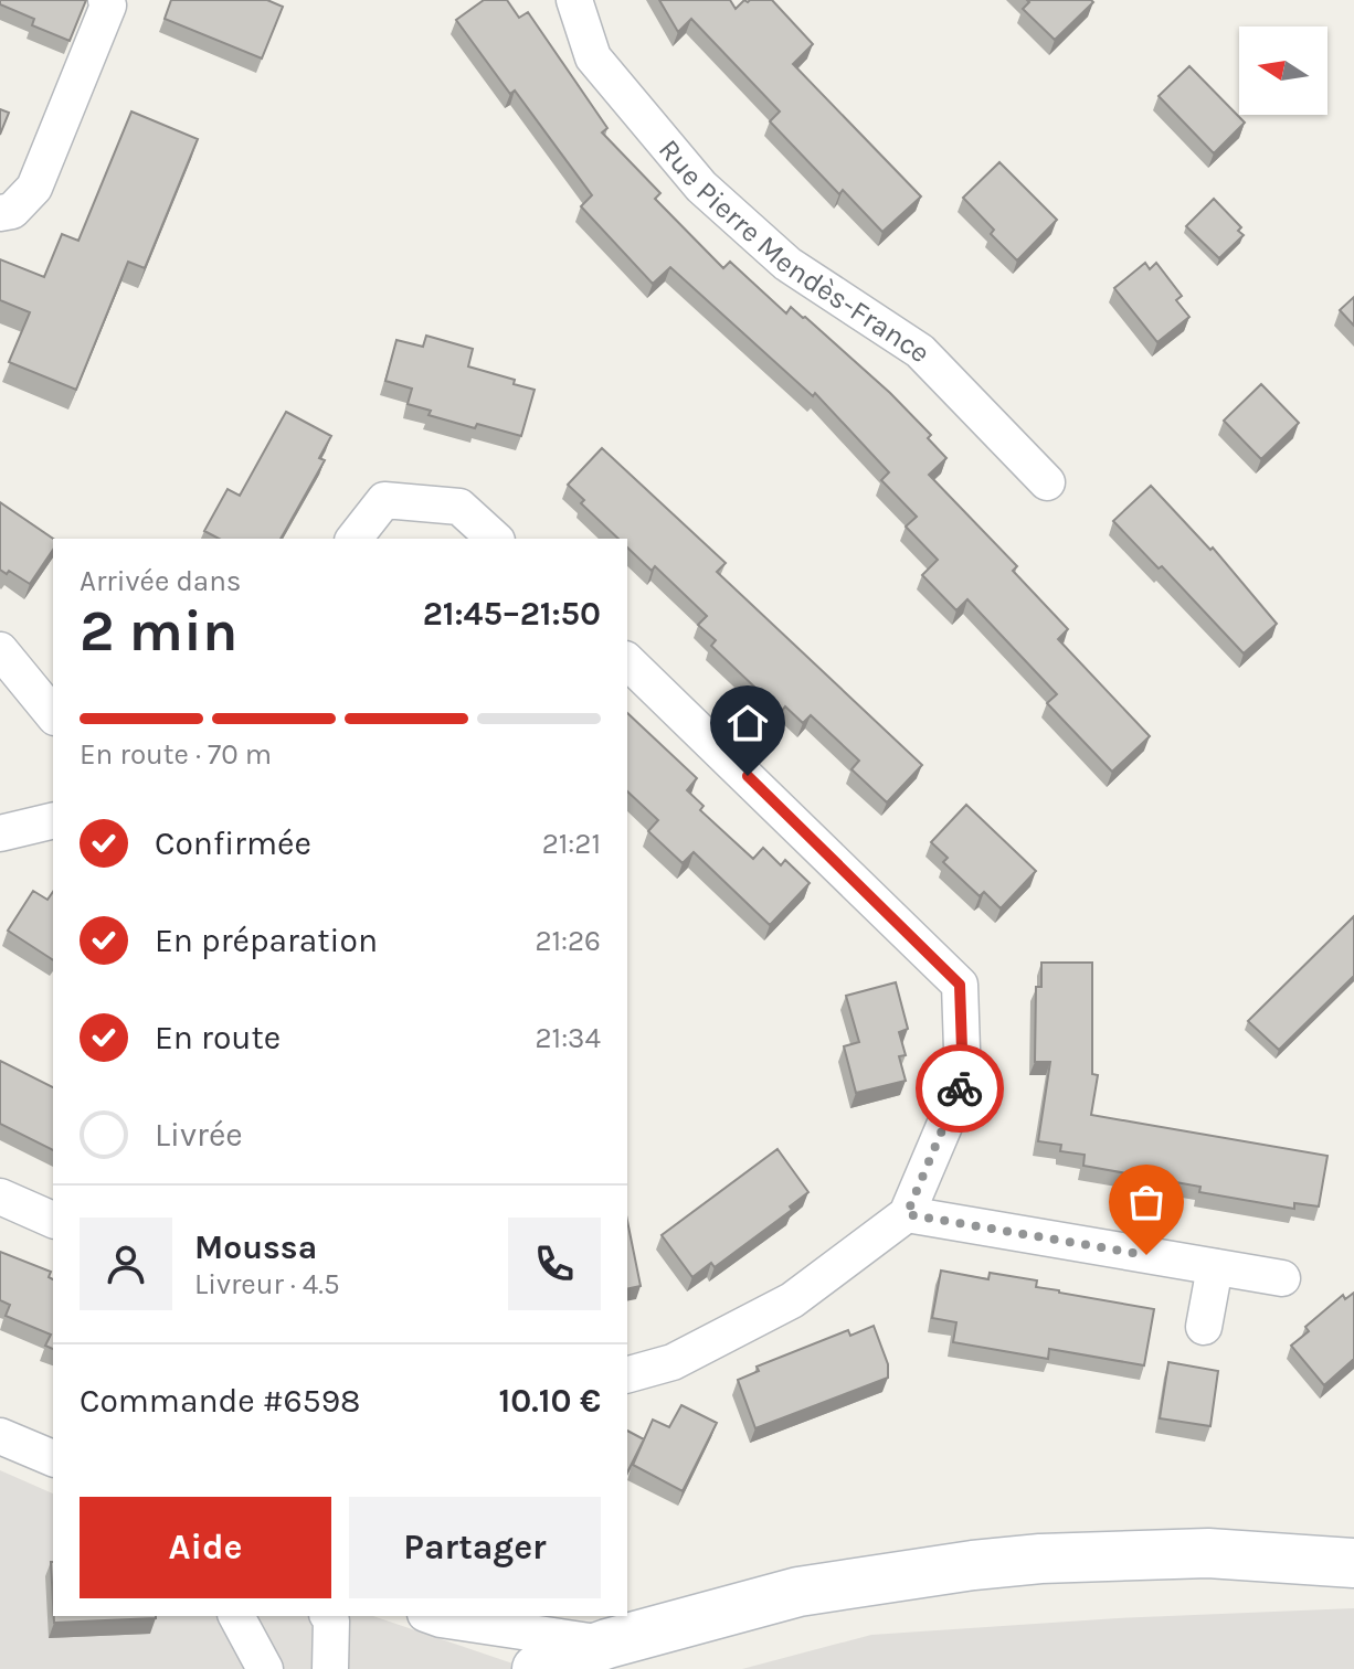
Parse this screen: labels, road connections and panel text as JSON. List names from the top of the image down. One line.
{"streets":{"street":["Rue Pierre Mendès-France"]},"north":"left","page":{"heading":["2 min","Arrivée dans","21:45–21:50"],"panel":["Moussa","Livreur · 4.5","Commande #6598","10.10 €"],"bar":"En route · 70 m","list":[["Confirmée","21:21"],["En préparation","21:26"],["En route","21:34"],"Livrée"],"buttons":["Aide","Partager"]}}
